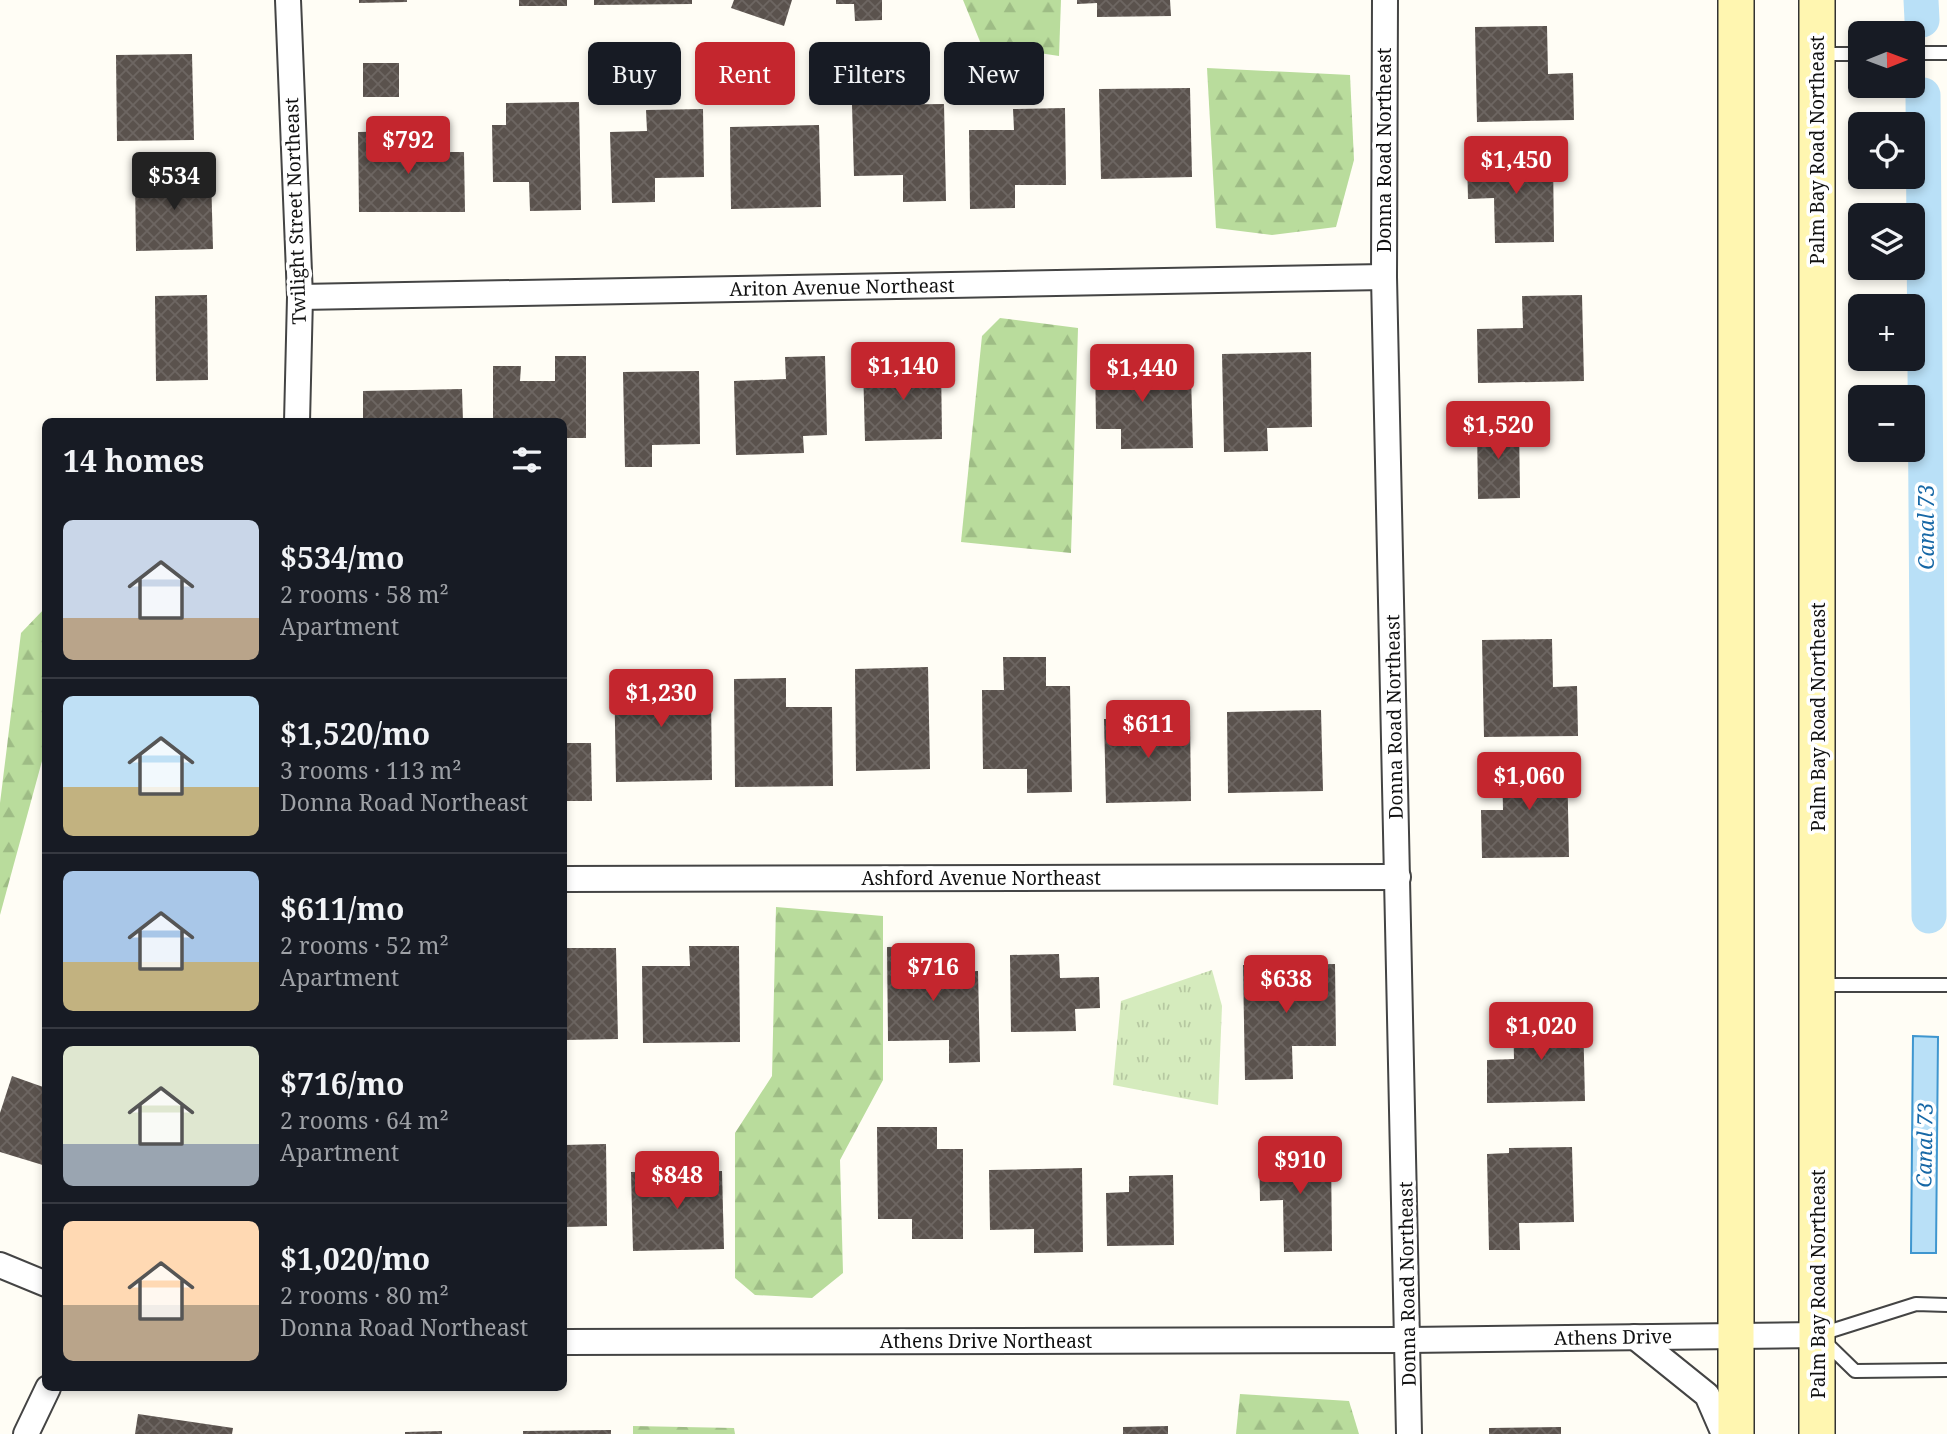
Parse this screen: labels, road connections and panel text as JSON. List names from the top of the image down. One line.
{"streets":{"main road":["Palm Bay Road Northeast"],"street":["Donna Road Northeast","Twilight Street Northeast","Ariton Avenue Northeast","Ashford Avenue Northeast","Athens Drive","Athens Drive Northeast"]},"crossings":[["Donna Road Northeast","Ariton Avenue Northeast"],["Donna Road Northeast","Ashford Avenue Northeast"],["Donna Road Northeast","Athens Drive"],["Donna Road Northeast","Athens Drive Northeast"],["Palm Bay Road Northeast","Athens Drive"],["Twilight Street Northeast","Ariton Avenue Northeast"],["Athens Drive","Athens Drive Northeast"]],"water":["Canal 73"],"north":"right","page":{"map_buttons":["+","−"],"chip":["Buy","Rent","Filters","New"],"price":["$792","$1,450","$534","$1,140","$1,440","$1,520","$1,230","$611","$1,060","$716","$638","$1,020","$910","$848"],"heading":"14 homes","list":[{"name":"$534/mo","note":"2 rooms · 58 m² · Apartment"},{"name":"$1,520/mo","note":"3 rooms · 113 m² · Donna Road Northeast"},{"name":"$611/mo","note":"2 rooms · 52 m² · Apartment"},{"name":"$716/mo","note":"2 rooms · 64 m² · Apartment"},{"name":"$1,020/mo","note":"2 rooms · 80 m² · Donna Road Northeast"}]}}
